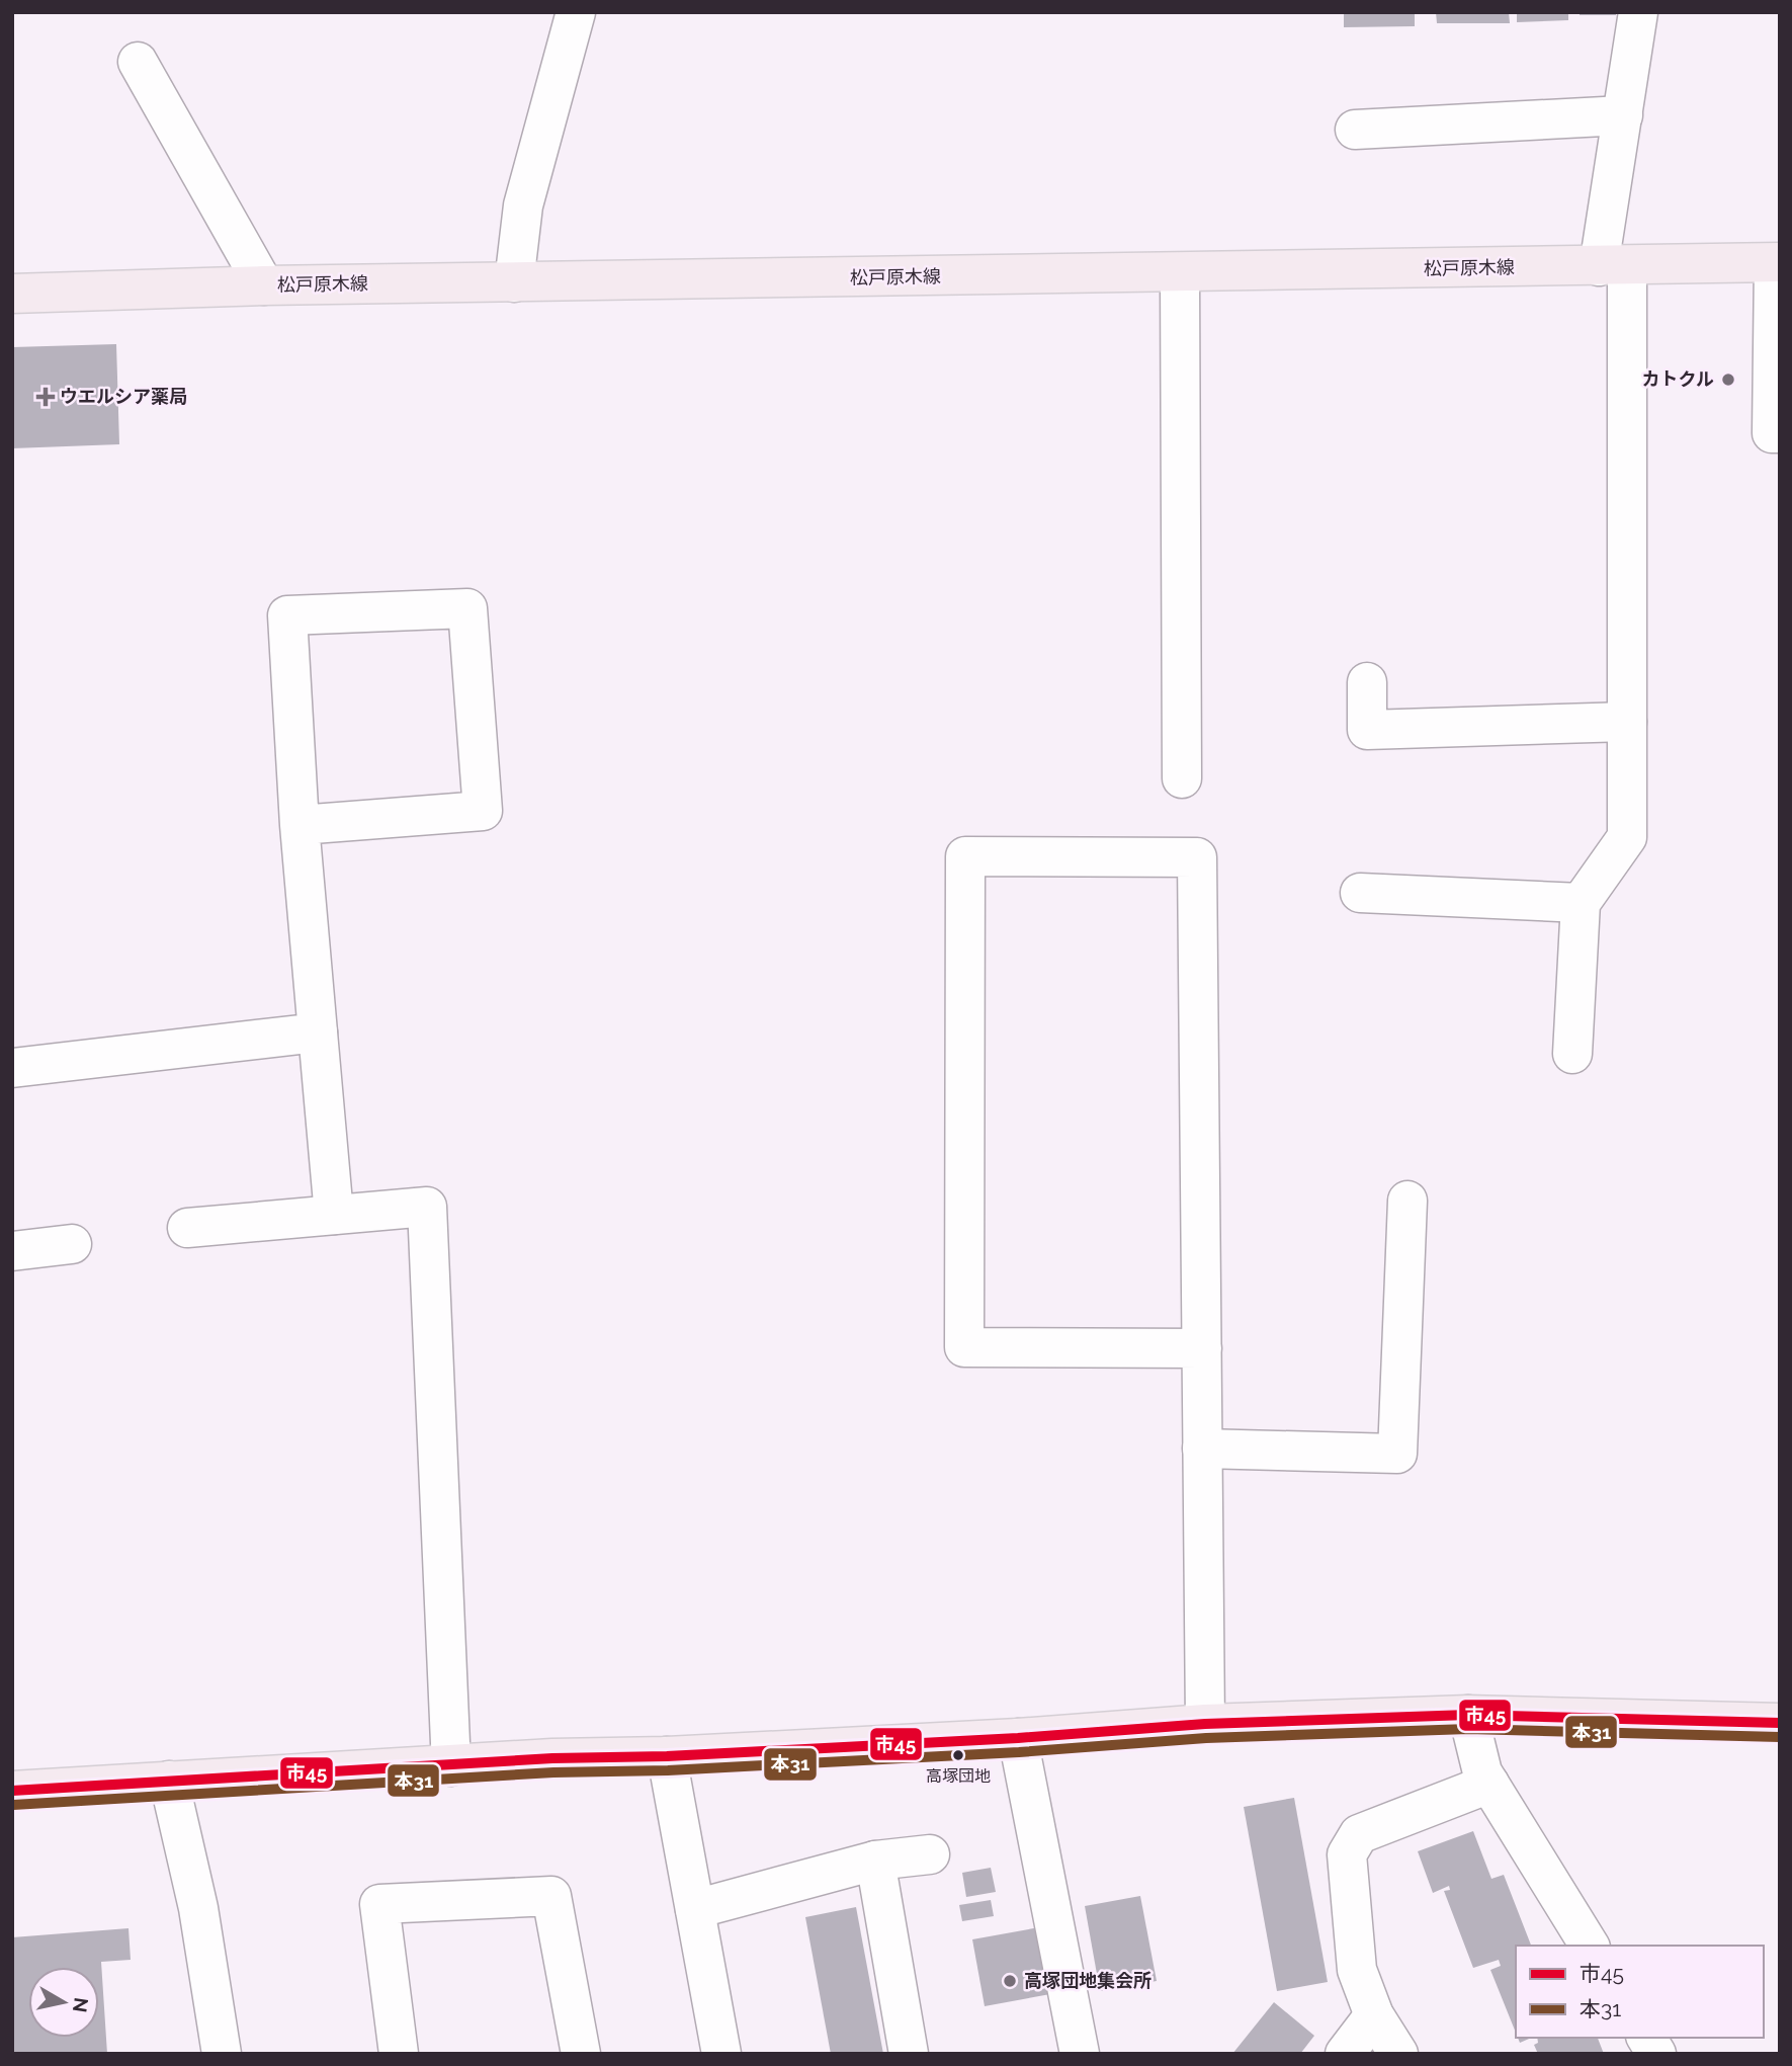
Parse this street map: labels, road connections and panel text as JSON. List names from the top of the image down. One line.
{"streets":{"main road":["松戸原木線"]},"places":{"other":["カトクル","高塚団地","高塚団地集会所"],"health":["ウエルシア薬局"]},"lines":["transit line 市45","transit line 本31"],"legend":["市45","本31"],"north":"right"}
